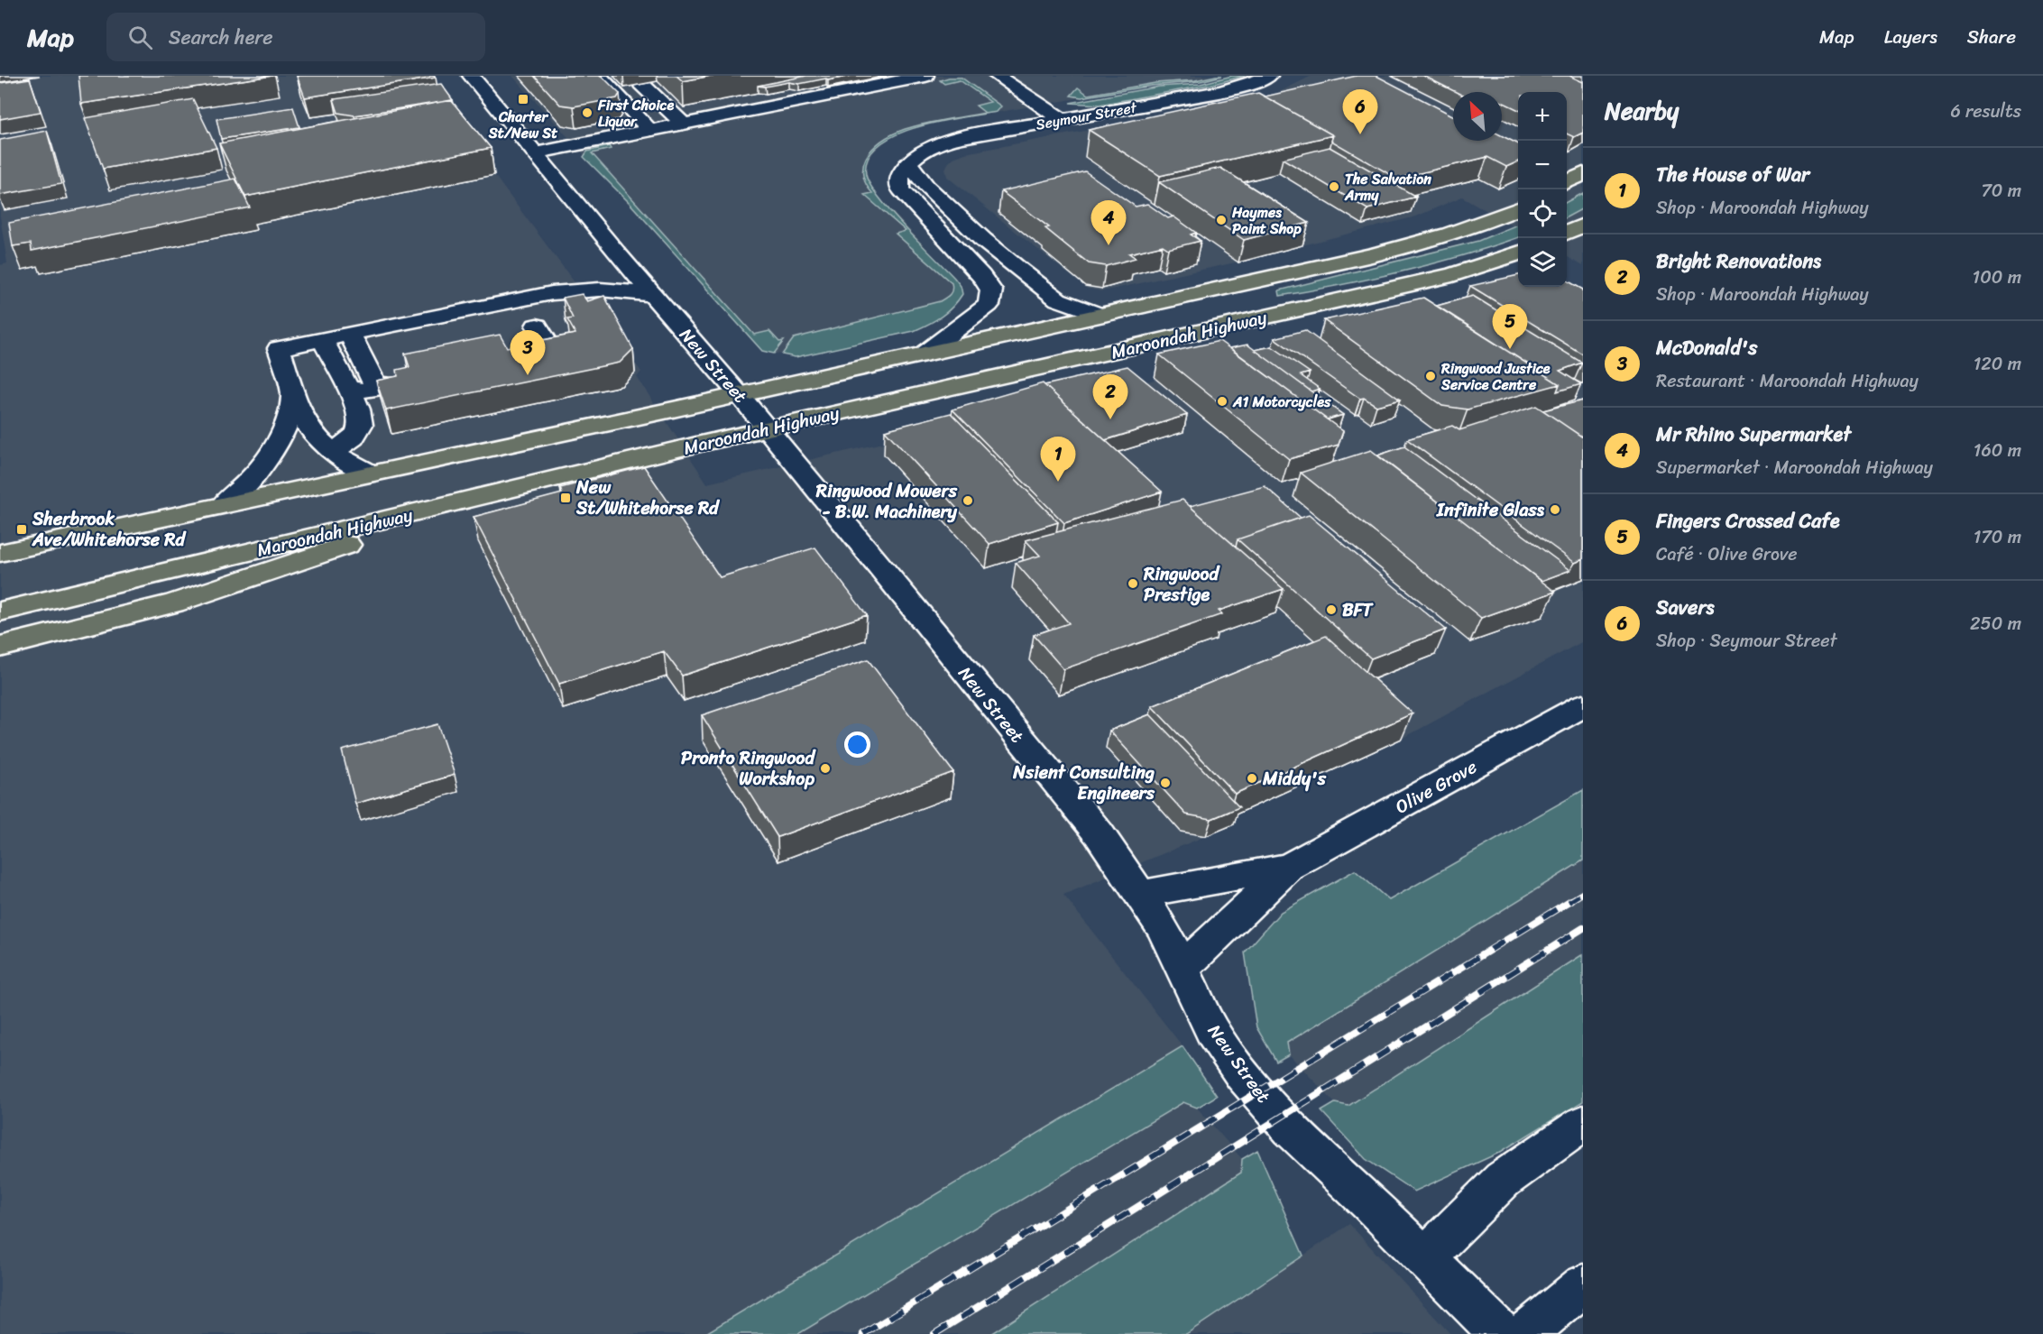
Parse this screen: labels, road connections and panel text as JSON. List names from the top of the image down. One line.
{"streets":{"highway":["Maroondah Highway"],"street":["Seymour Street","New Street","Olive Grove"]},"crossings":[["Maroondah Highway","New Street"],["New Street","Olive Grove"]],"places":{"transit":["Charter St/New St","New St/Whitehorse Rd","Sherbrook Ave/Whitehorse Rd"],"other":["First Choice Liquor","The Salvation Army","Haymes Paint Shop","Ringwood Justice Service Centre","A1 Motorcycles","Ringwood Mowers - B.W. Machinery","Infinite Glass","Ringwood Prestige","BFT","Pronto Ringwood Workshop","Middy's","Nsient Consulting Engineers"]},"north":"top left","page":{"header":"Map","search":"Search here","nav":["Map","Layers","Share"],"heading":["Nearby","6 results"],"pins":["6","4","5","3","2","1"],"map_buttons":["+","−"],"list":[{"mark":"1","name":"The House of War","note":"Shop · Maroondah Highway","value":"70 m"},{"mark":"2","name":"Bright Renovations","note":"Shop · Maroondah Highway","value":"100 m"},{"mark":"3","name":"McDonald's","note":"Restaurant · Maroondah Highway","value":"120 m"},{"mark":"4","name":"Mr Rhino Supermarket","note":"Supermarket · Maroondah Highway","value":"160 m"},{"mark":"5","name":"Fingers Crossed Cafe","note":"Café · Olive Grove","value":"170 m"},{"mark":"6","name":"Savers","note":"Shop · Seymour Street","value":"250 m"}]}}
